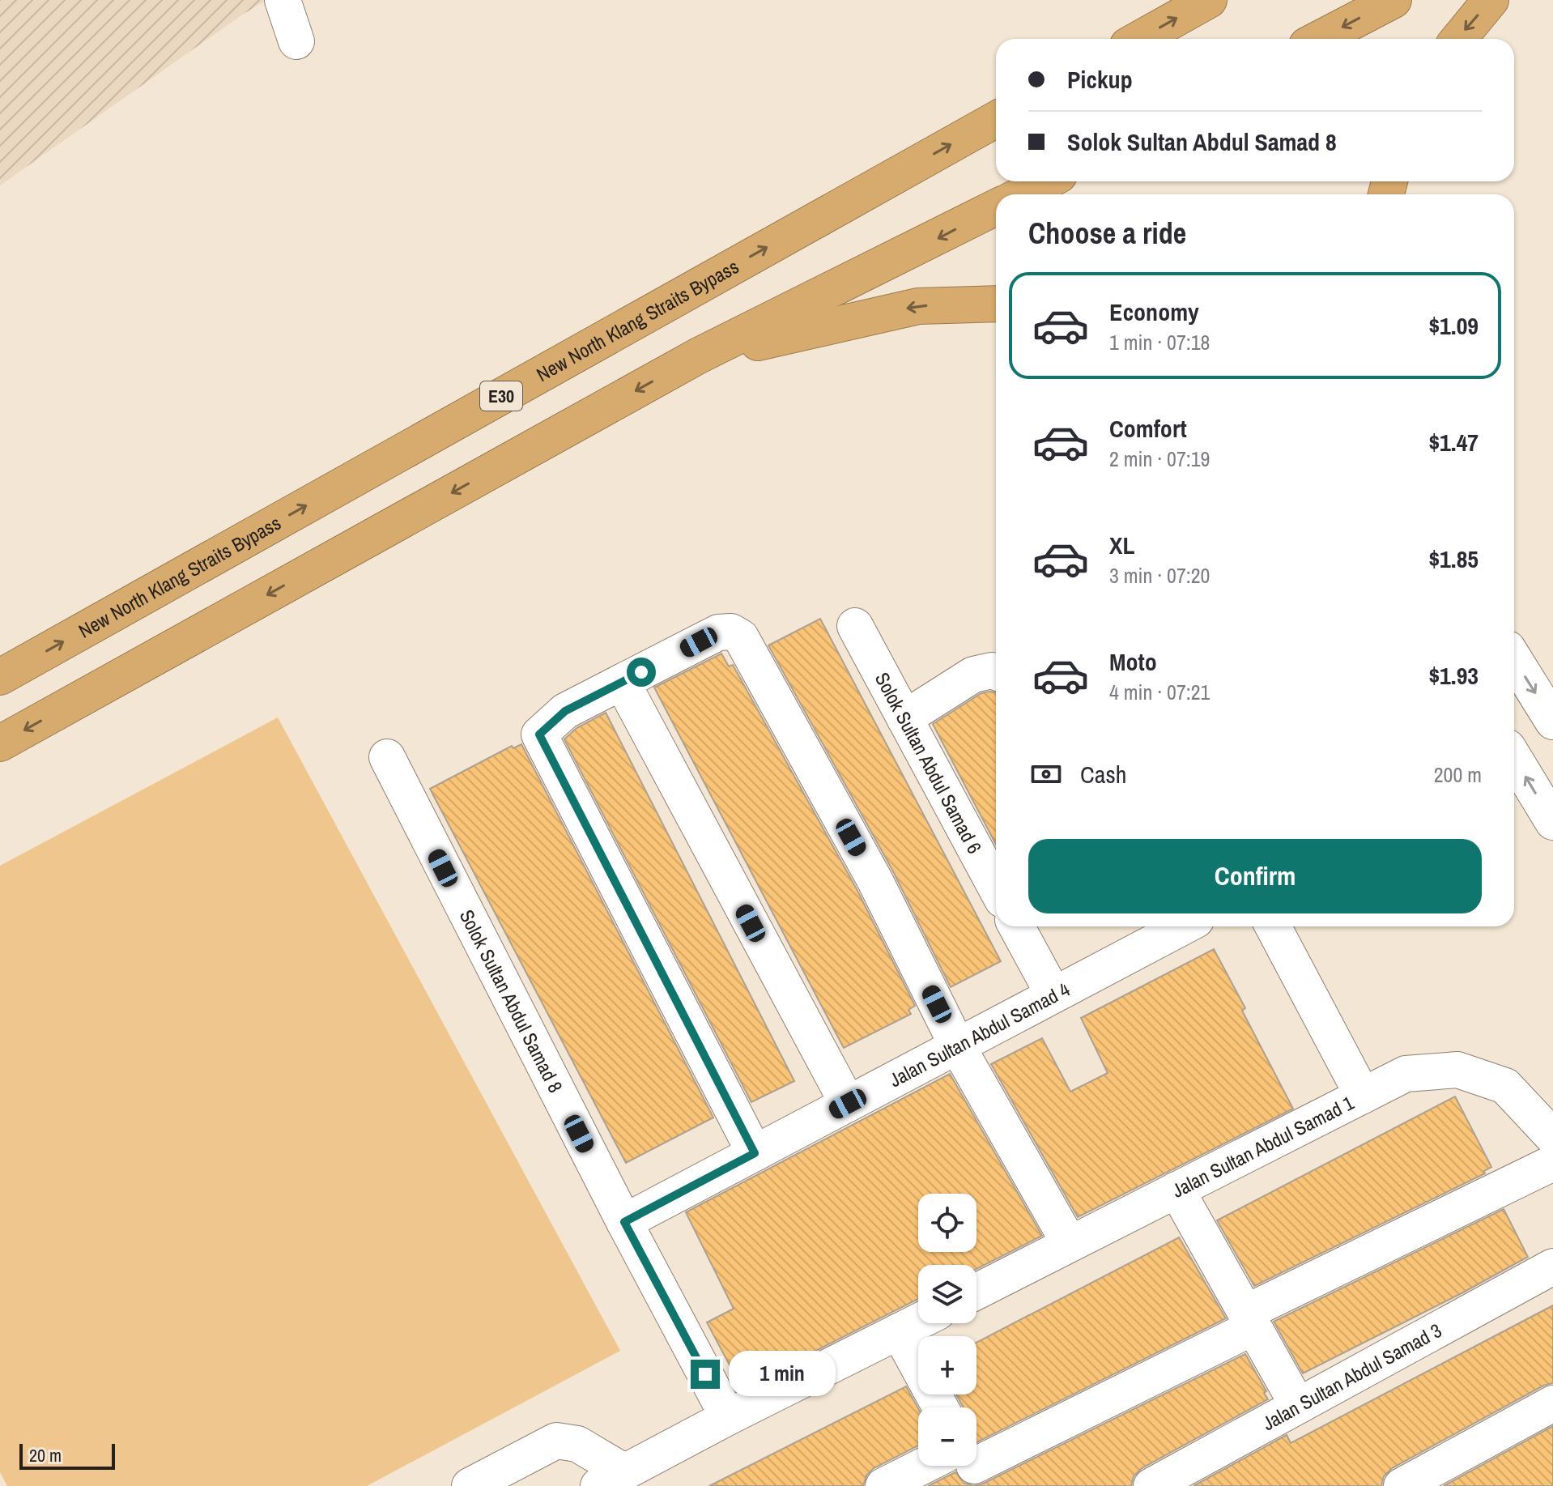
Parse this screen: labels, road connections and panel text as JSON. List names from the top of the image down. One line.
{"streets":{"highway":["New North Klang Straits Bypass","E30"],"street":["Solok Sultan Abdul Samad 6","Solok Sultan Abdul Samad 8","Jalan Sultan Abdul Samad 4","Jalan Sultan Abdul Samad 1","Jalan Sultan Abdul Samad 3"]},"crossings":[["Solok Sultan Abdul Samad 8","Jalan Sultan Abdul Samad 4"]],"scale_bar":"20 m","page":{"banner":["Pickup","Solok Sultan Abdul Samad 8"],"heading":"Choose a ride","list":[{"name":"Economy","note":"1 min · 07:18","value":"$1.09"},{"name":"Comfort","note":"2 min · 07:19","value":"$1.47"},{"name":"XL","note":"3 min · 07:20","value":"$1.85"},{"name":"Moto","note":"4 min · 07:21","value":"$1.93"}],"pay":["Cash","200 m"],"buttons":"Confirm","map_buttons":["+","−"],"bubble":"1 min","scale":"20 m"}}
